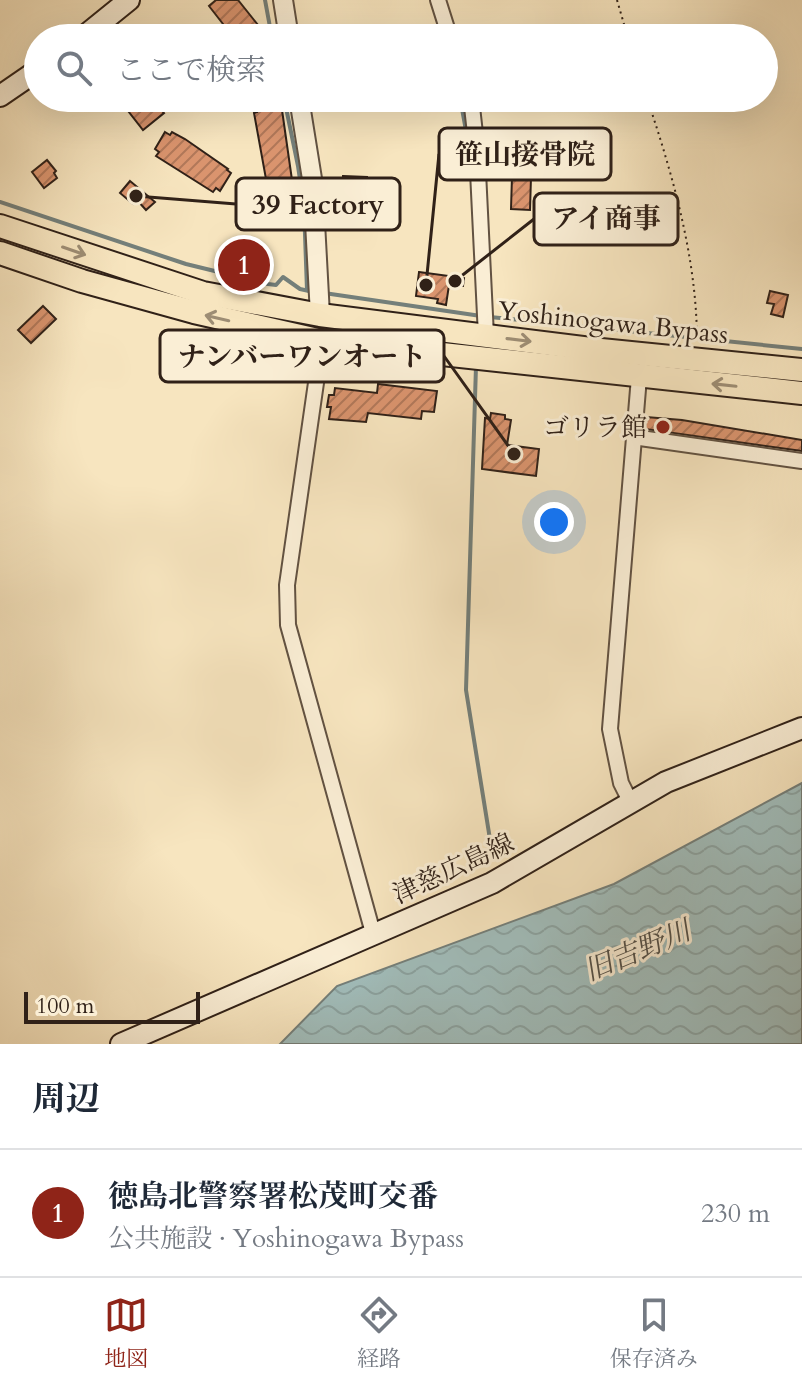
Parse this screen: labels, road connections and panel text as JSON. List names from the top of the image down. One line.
{"streets":{"highway":["Yoshinogawa Bypass"],"main road":["津慈広島線"]},"water":["旧吉野川"],"places":["39 Factory","アイ商事","笹山接骨院","ゴリラ館","ナンバーワンオート"],"scale_bar":"100 m","page":{"search":"ここで検索","pins":"1","scale":"100 m","heading":"周辺","list":[{"mark":"1","name":"徳島北警察署松茂町交番","note":"公共施設 · Yoshinogawa Bypass","value":"230 m"}],"nav":["地図","経路","保存済み"]}}
